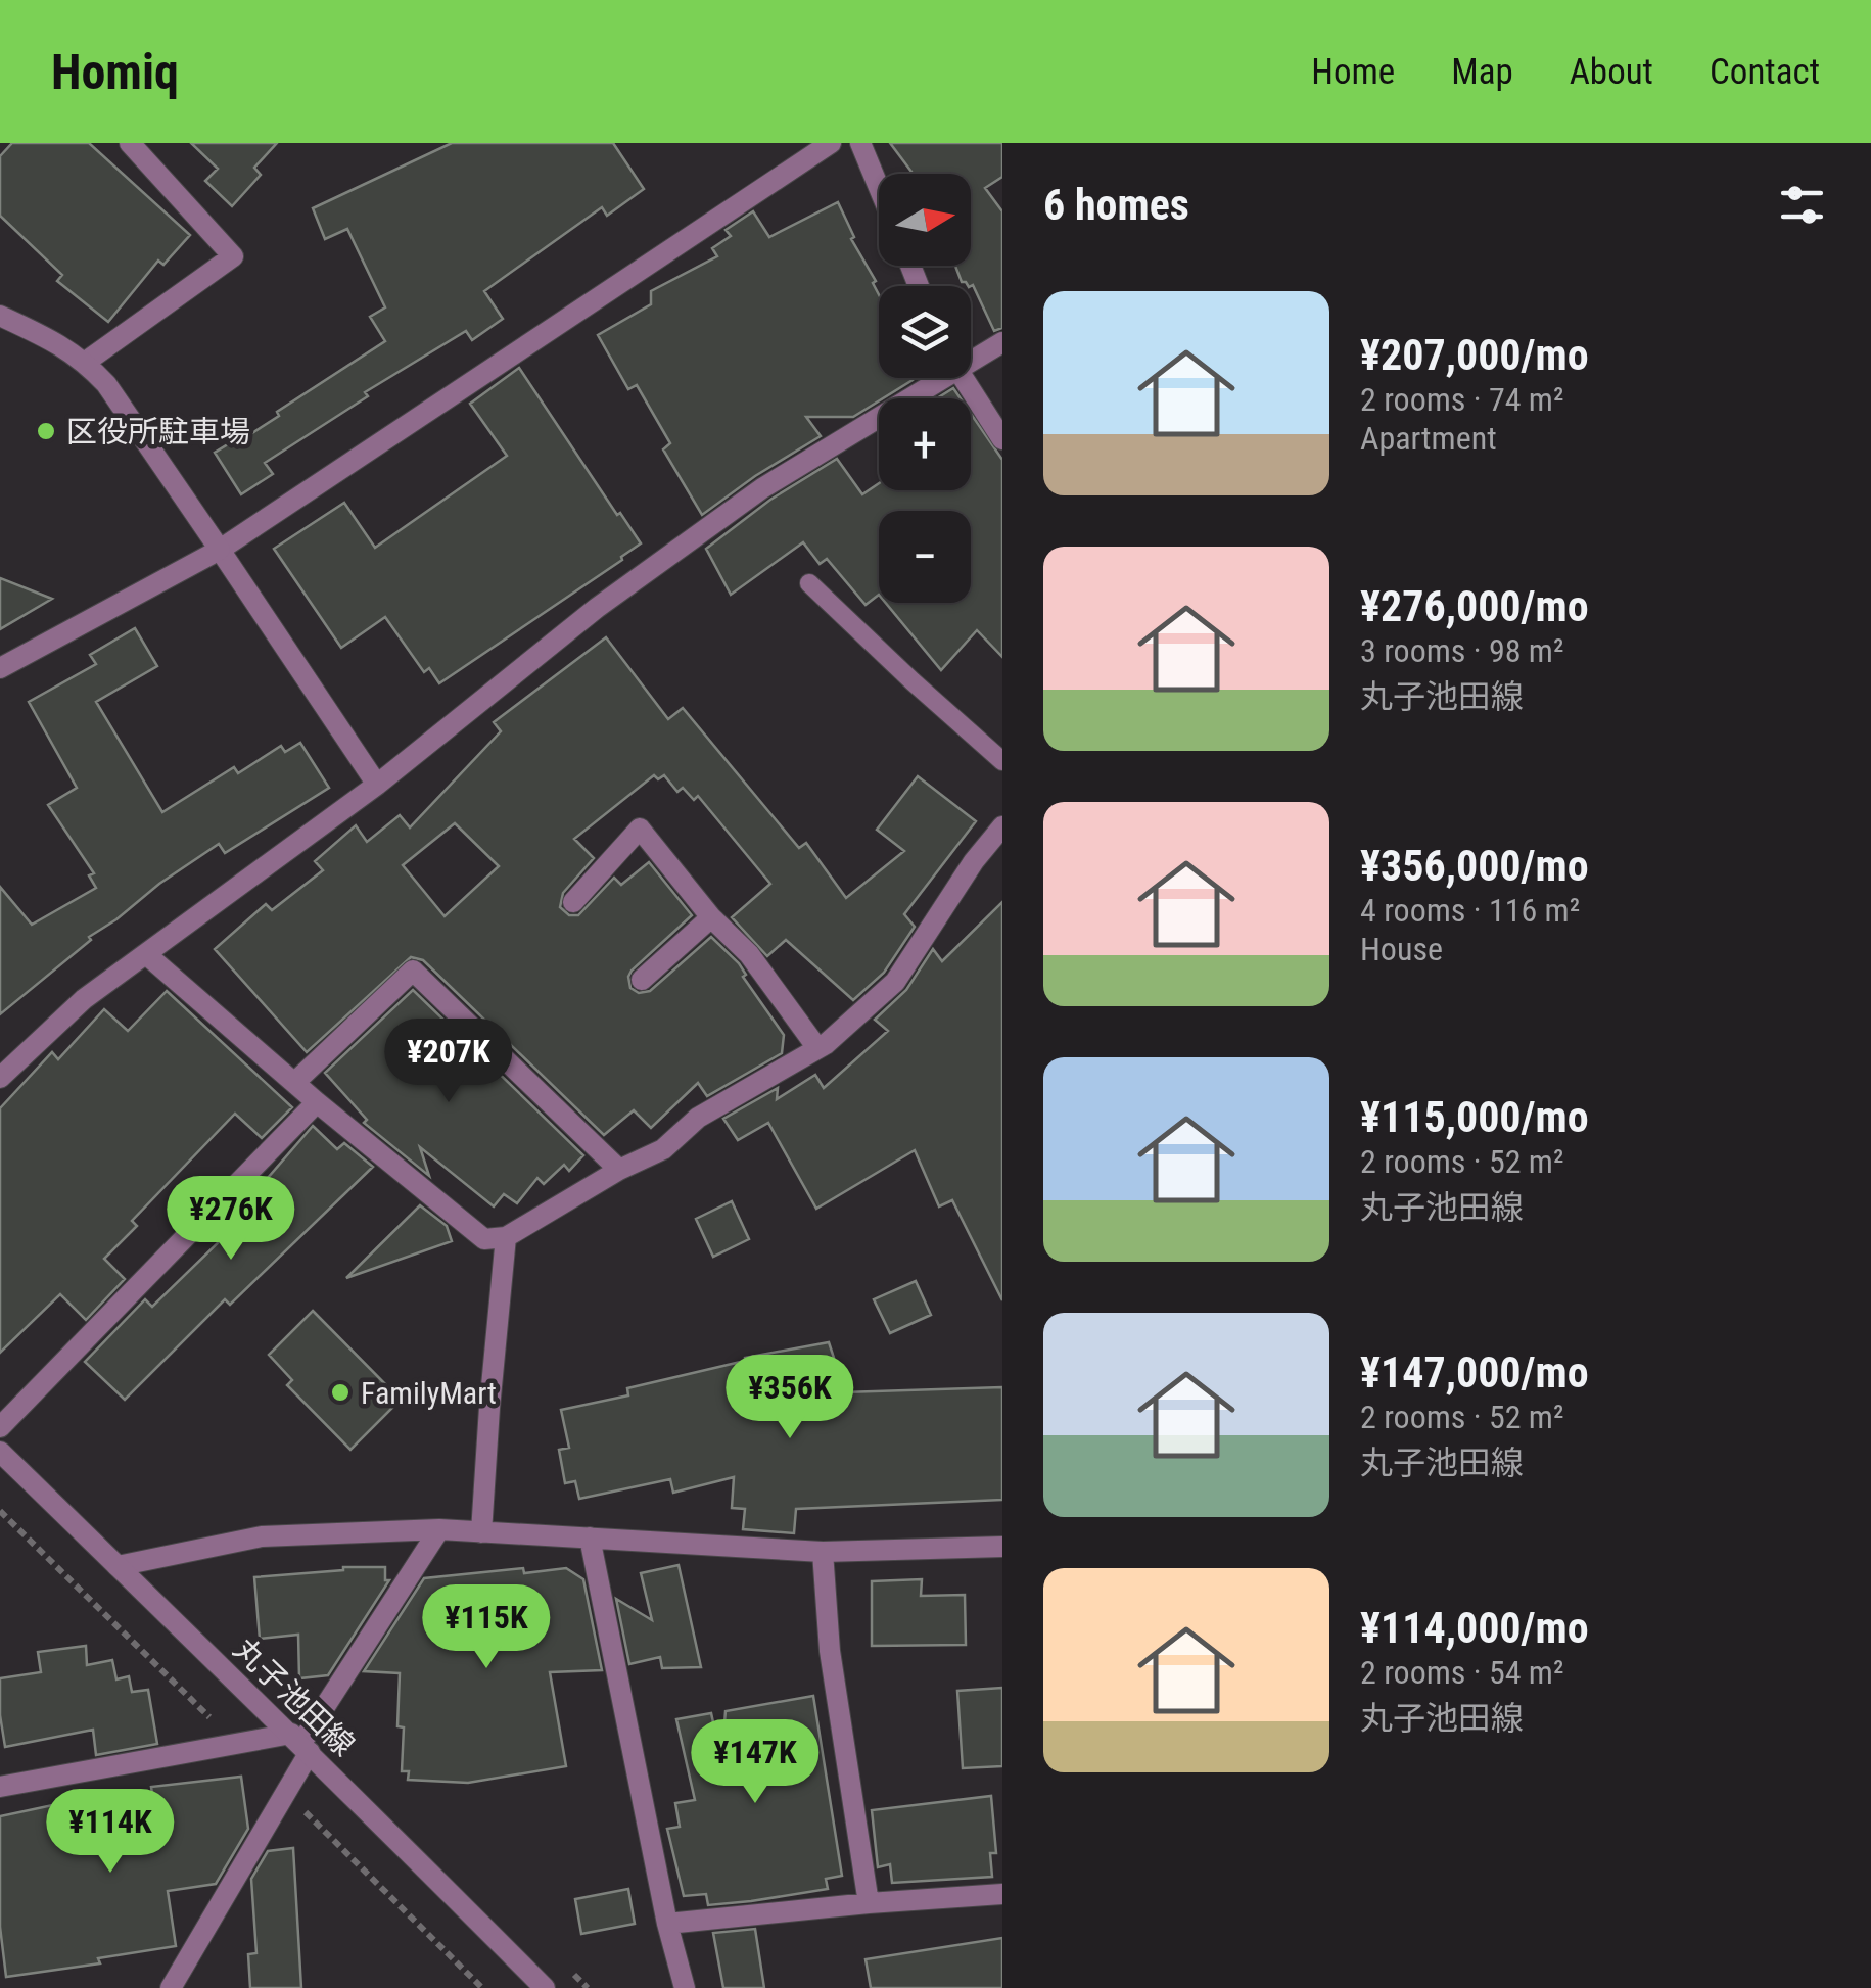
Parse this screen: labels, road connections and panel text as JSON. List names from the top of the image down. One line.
{"streets":{"street":["丸子池田線"]},"places":["区役所駐車場","FamilyMart"],"north":"right","page":{"header":"Homiq","nav":["Home","Map","About","Contact"],"heading":"6 homes","map_buttons":["+","−"],"list":[{"name":"¥207,000/mo","note":"2 rooms · 74 m² · Apartment"},{"name":"¥276,000/mo","note":"3 rooms · 98 m² · 丸子池田線"},{"name":"¥356,000/mo","note":"4 rooms · 116 m² · House"},{"name":"¥115,000/mo","note":"2 rooms · 52 m² · 丸子池田線"},{"name":"¥147,000/mo","note":"2 rooms · 52 m² · 丸子池田線"},{"name":"¥114,000/mo","note":"2 rooms · 54 m² · 丸子池田線"}],"price":["¥207K","¥276K","¥356K","¥115K","¥147K","¥114K"]}}
